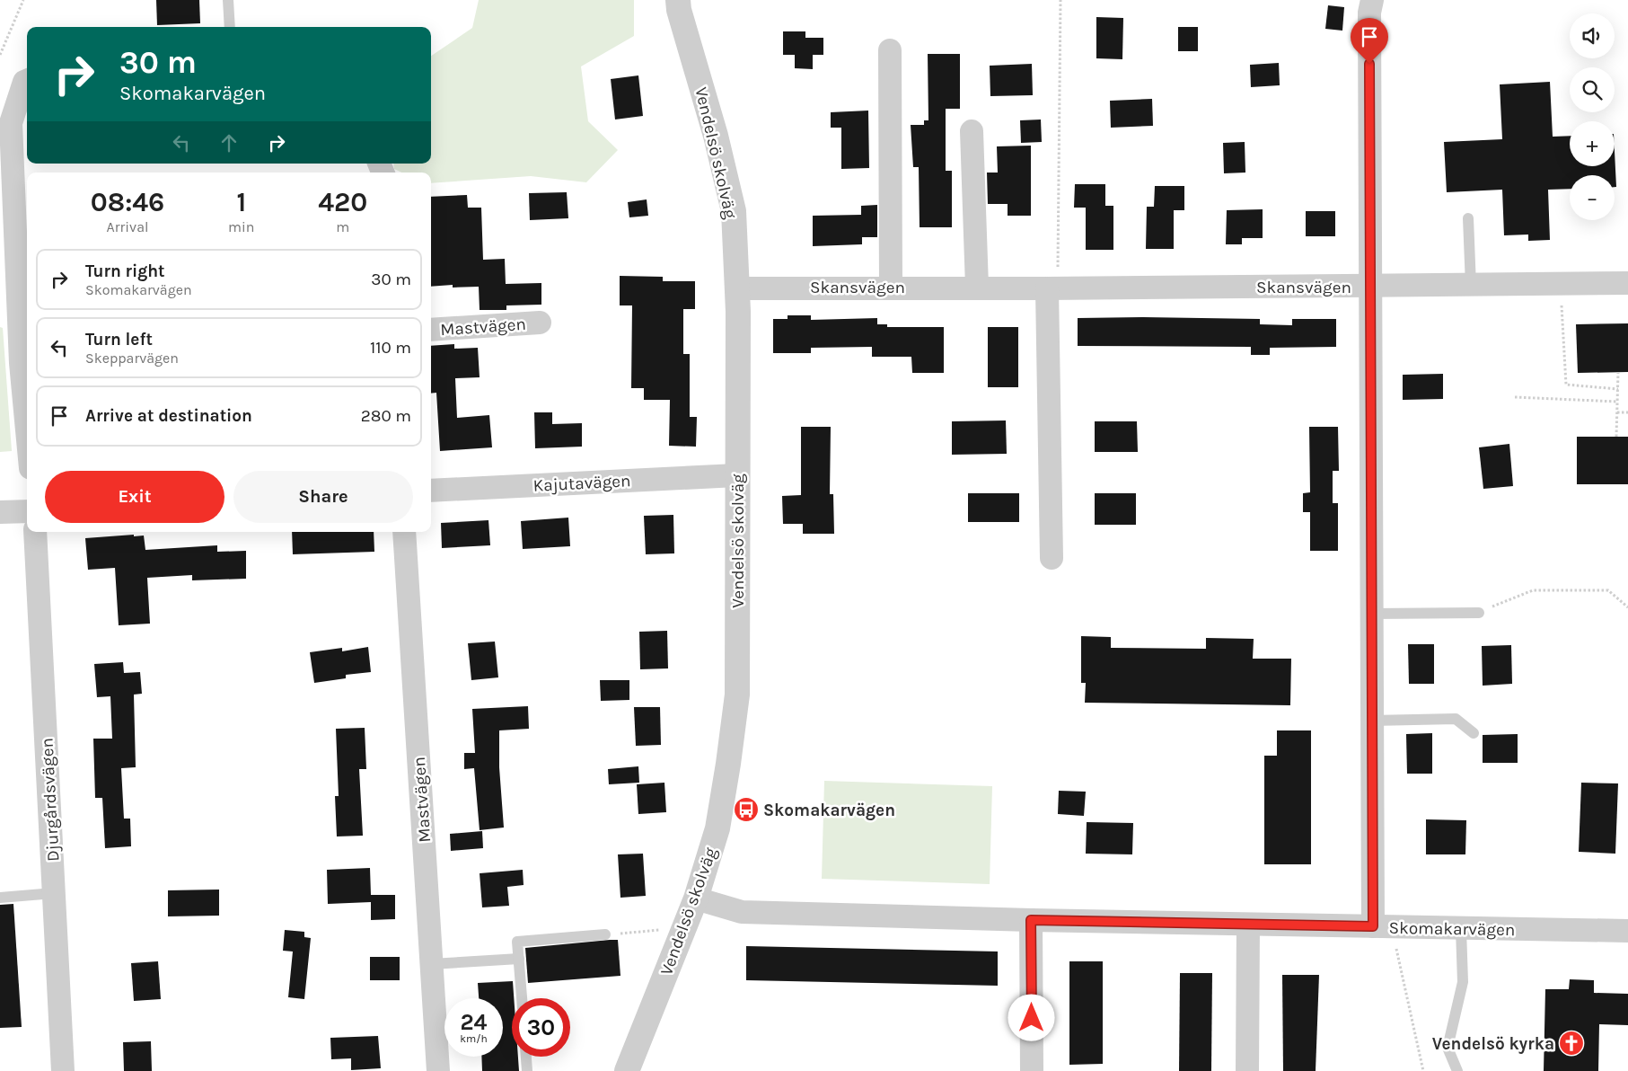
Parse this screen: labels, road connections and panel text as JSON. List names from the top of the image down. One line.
{"streets":{"street":["Vendelsö skolväg","Skansvägen","Mastvägen","Kajutavägen","Djurgårdsvägen","Skomakarvägen"]},"crossings":[["Vendelsö skolväg","Skansvägen"],["Vendelsö skolväg","Kajutavägen"],["Vendelsö skolväg","Skomakarvägen"]],"places":{"bus stop":["Skomakarvägen"],"church":["Vendelsö kyrka"]},"page":{"map_buttons":["+","−"],"turn":["30 m","Skomakarvägen"],"eta":["08:46","Arrival","1","min","420","m"],"list":[{"name":"Turn right","note":"Skomakarvägen","value":"30 m"},{"name":"Turn left","note":"Skepparvägen","value":"110 m"},{"name":"Arrive at destination","value":"280 m"}],"buttons":["Exit","Share"],"speed":"24 km/h","limit":"30"}}
